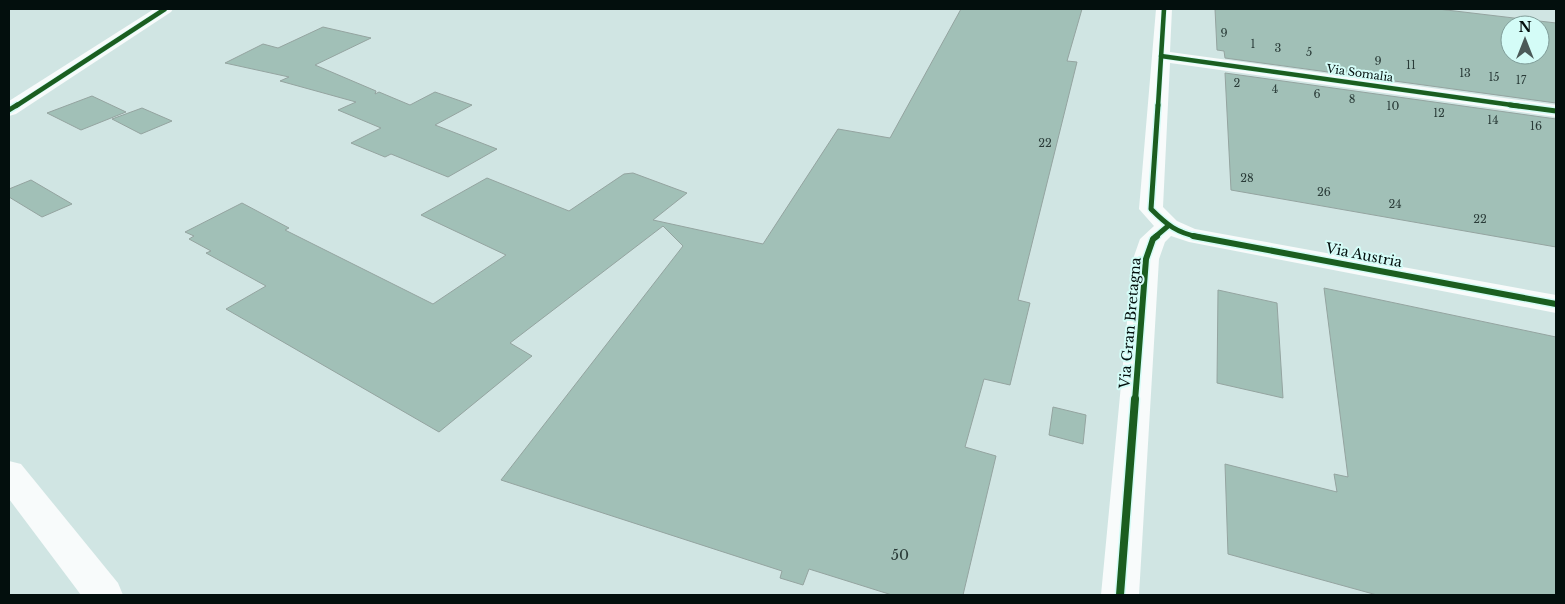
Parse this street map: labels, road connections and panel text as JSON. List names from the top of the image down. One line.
{"streets":{"main road":["Via Somalia","Via Austria","Via Gran Bretagna"]},"crossings":[["Via Austria","Via Gran Bretagna"]],"house_numbers":["9","1","3","5","9","11","13","15","17","2","4","6","8","10","12","14","16","22","28","26","24","22","50"],"north":"top"}
